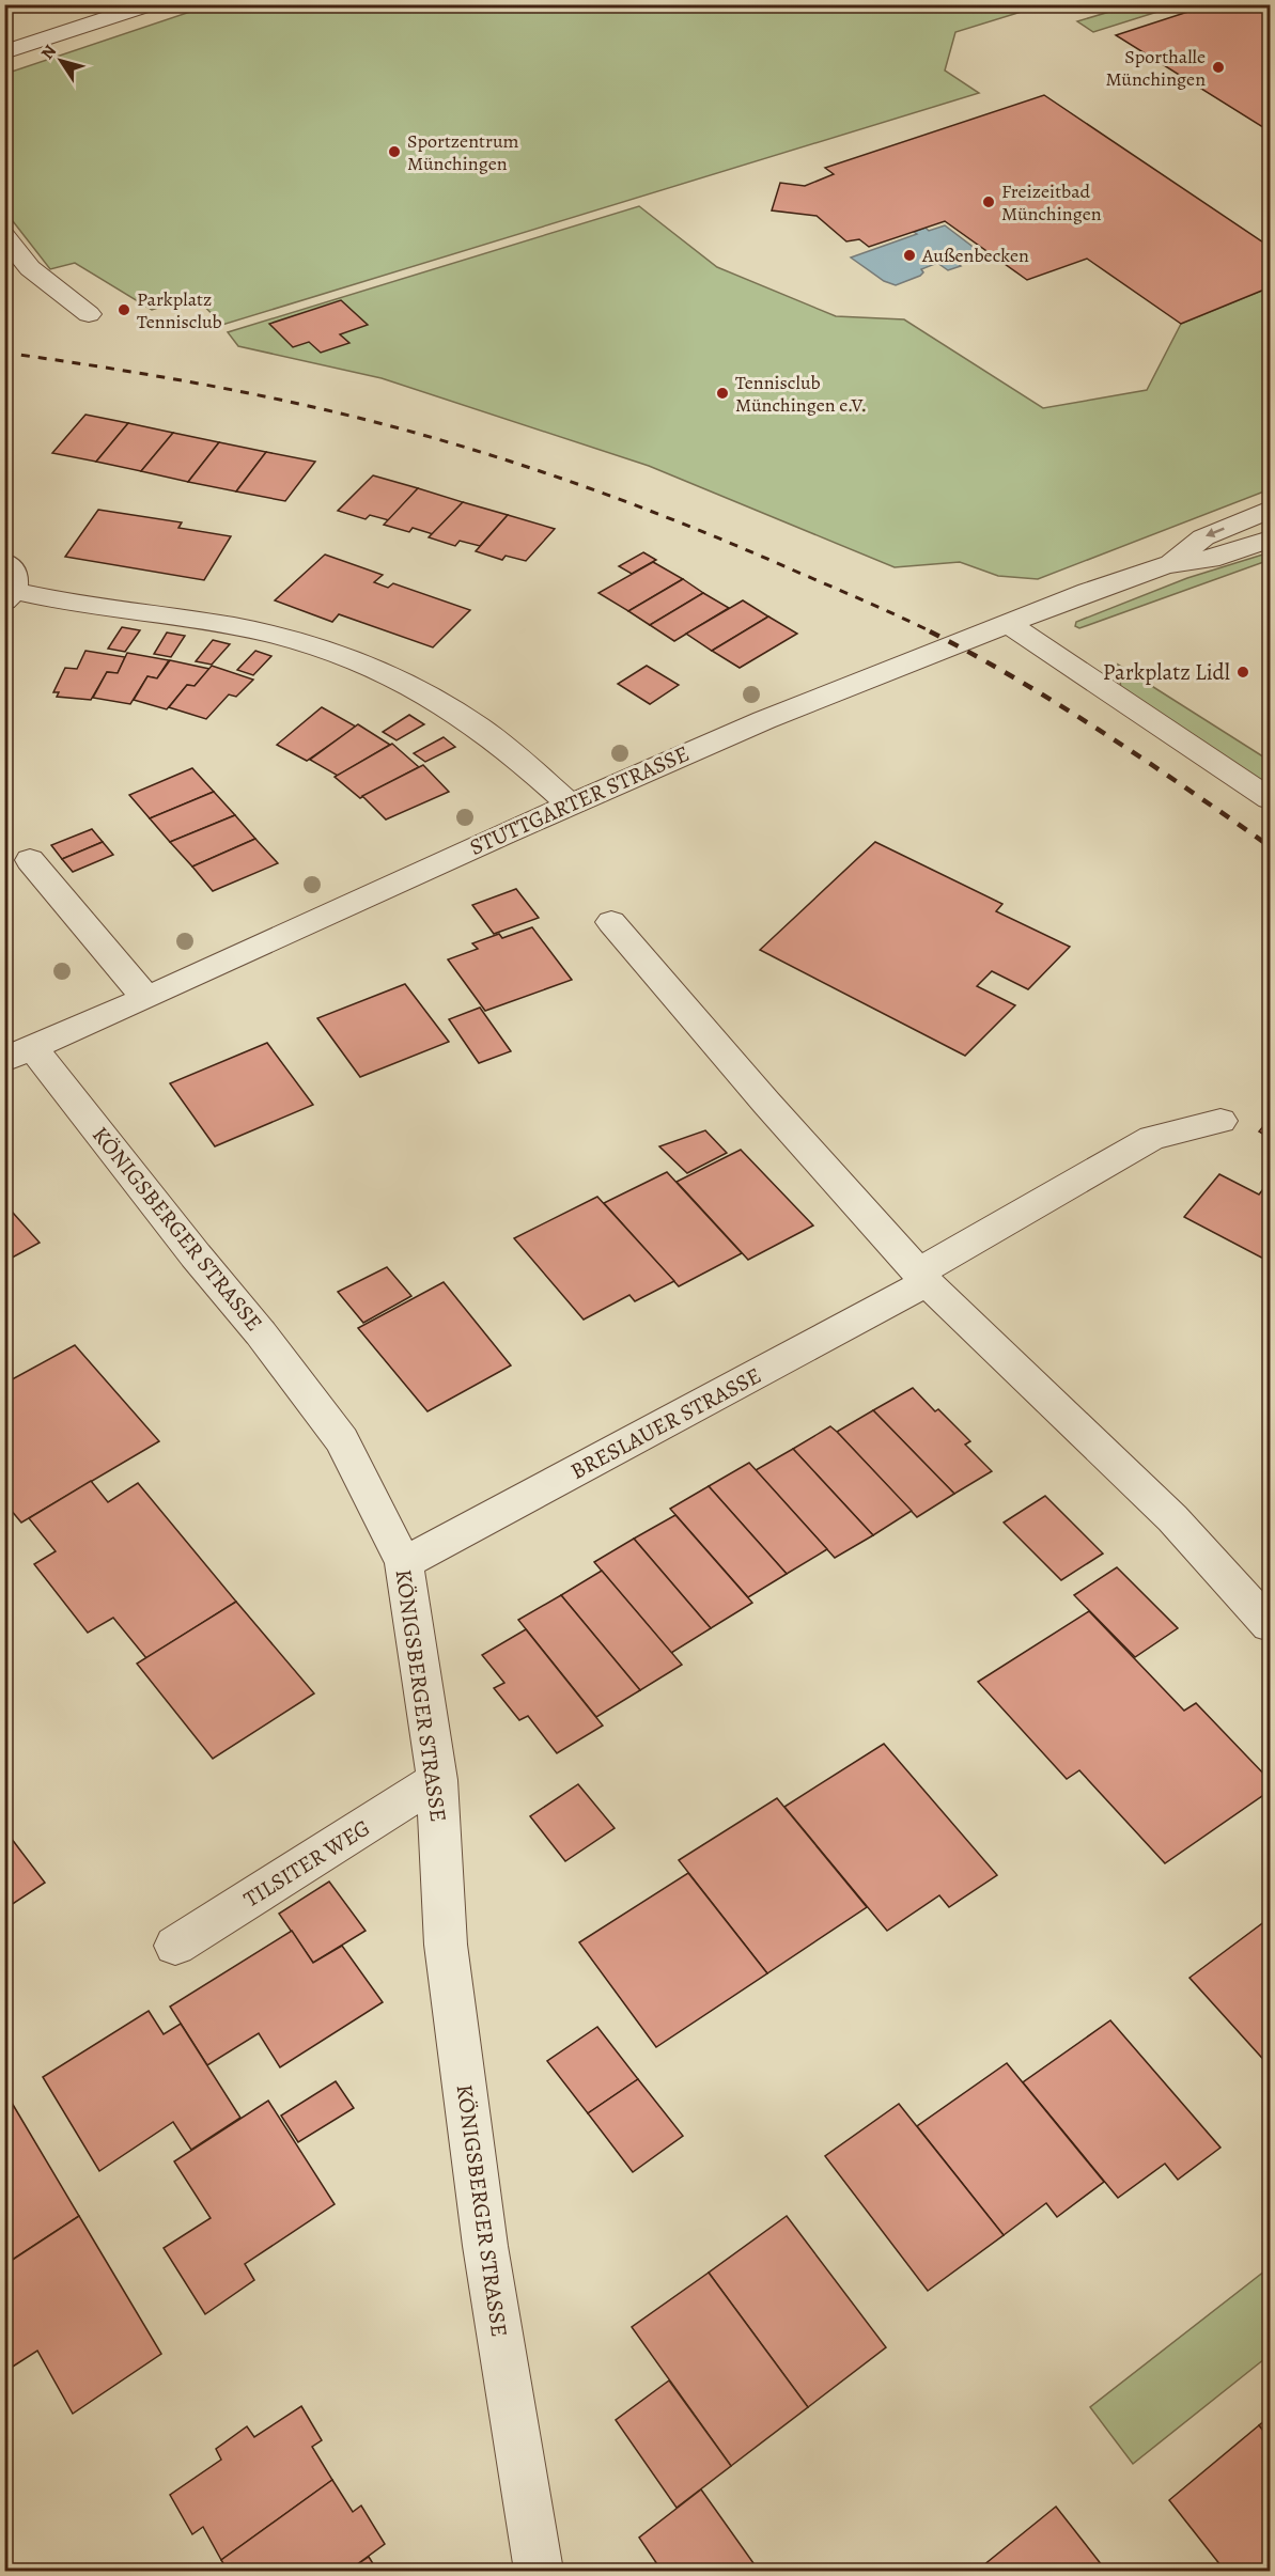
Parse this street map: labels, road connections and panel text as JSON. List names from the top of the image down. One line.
{"streets":{"street":["STUTTGARTER STRASSE","KÖNIGSBERGER STRASSE","BRESLAUER STRASSE","TILSITER WEG"]},"crossings":[["STUTTGARTER STRASSE","KÖNIGSBERGER STRASSE"],["KÖNIGSBERGER STRASSE","BRESLAUER STRASSE"],["KÖNIGSBERGER STRASSE","TILSITER WEG"]],"places":["Sporthalle Münchingen","Sportzentrum Münchingen","Freizeitbad Münchingen","Außenbecken","Parkplatz Tennisclub","Tennisclub Münchingen e.V.","Parkplatz Lidl"],"north":"top left"}
